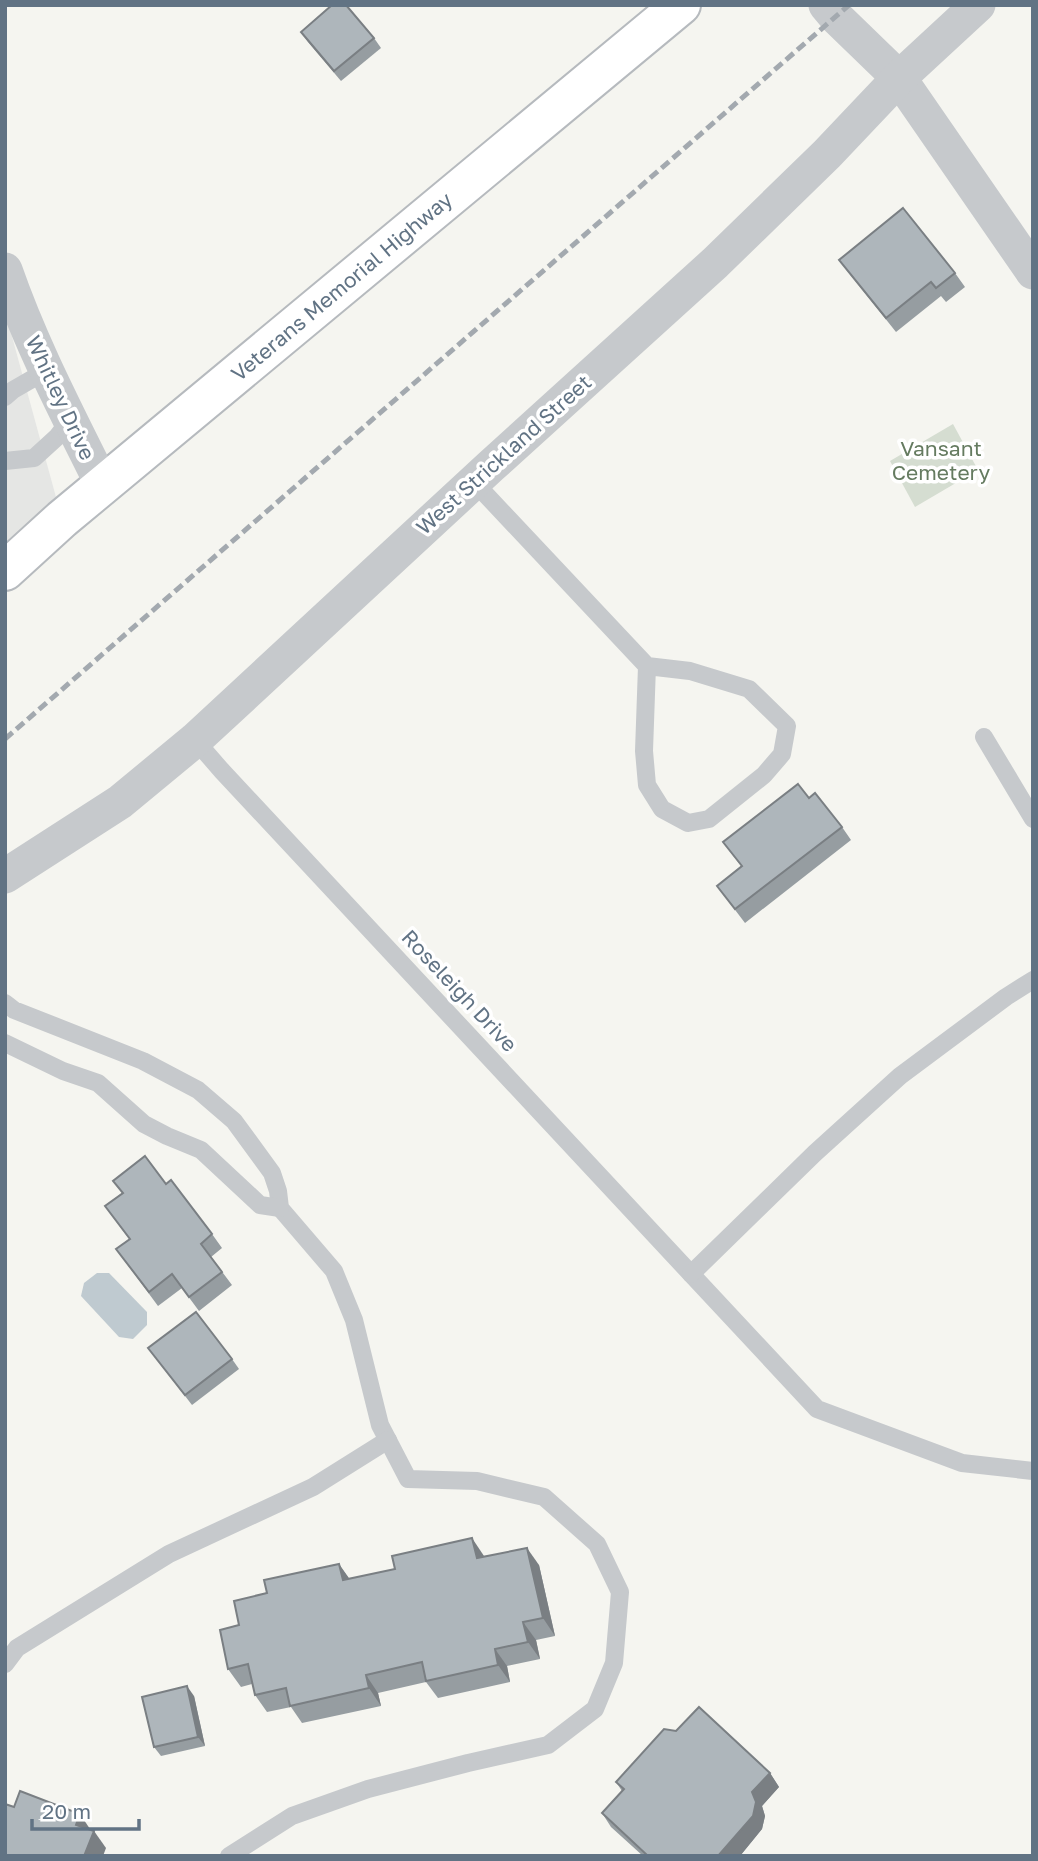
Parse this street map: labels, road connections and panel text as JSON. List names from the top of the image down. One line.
{"streets":{"main road":["Veterans Memorial Highway"],"street":["Whitley Drive","West Strickland Street"],"lane":["Roseleigh Drive"]},"crossings":[["Veterans Memorial Highway","Whitley Drive"],["West Strickland Street","Roseleigh Drive"]],"parks":["Vansant Cemetery"],"scale_bar":"20 m"}
